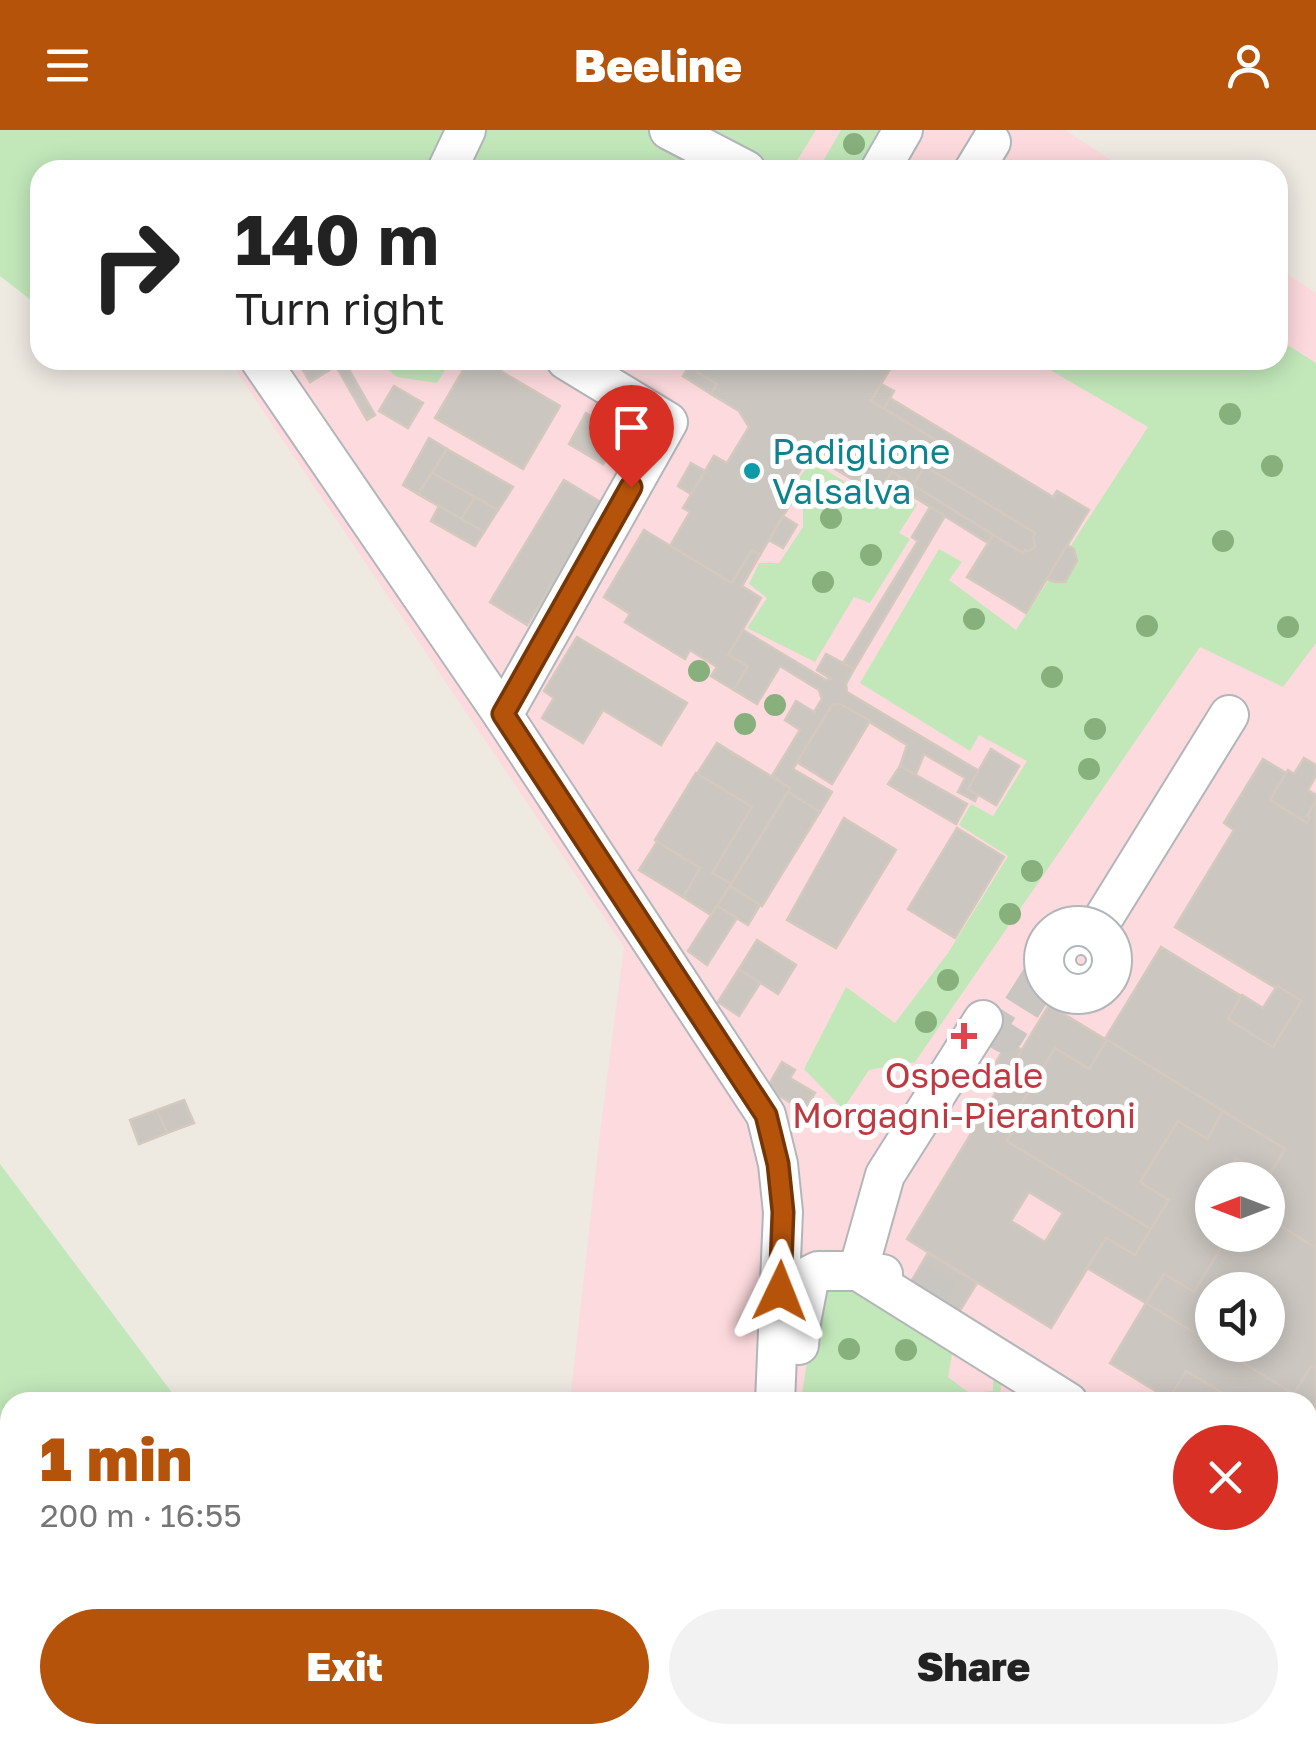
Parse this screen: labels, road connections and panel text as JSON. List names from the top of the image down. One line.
{"places":{"other":["Padiglione Valsalva"],"health":["Ospedale Morgagni-Pierantoni"]},"north":"left","page":{"header":"Beeline","turn":["140 m","Turn right"],"heading":["1 min","200 m · 16:55"],"buttons":["Exit","Share"]}}
